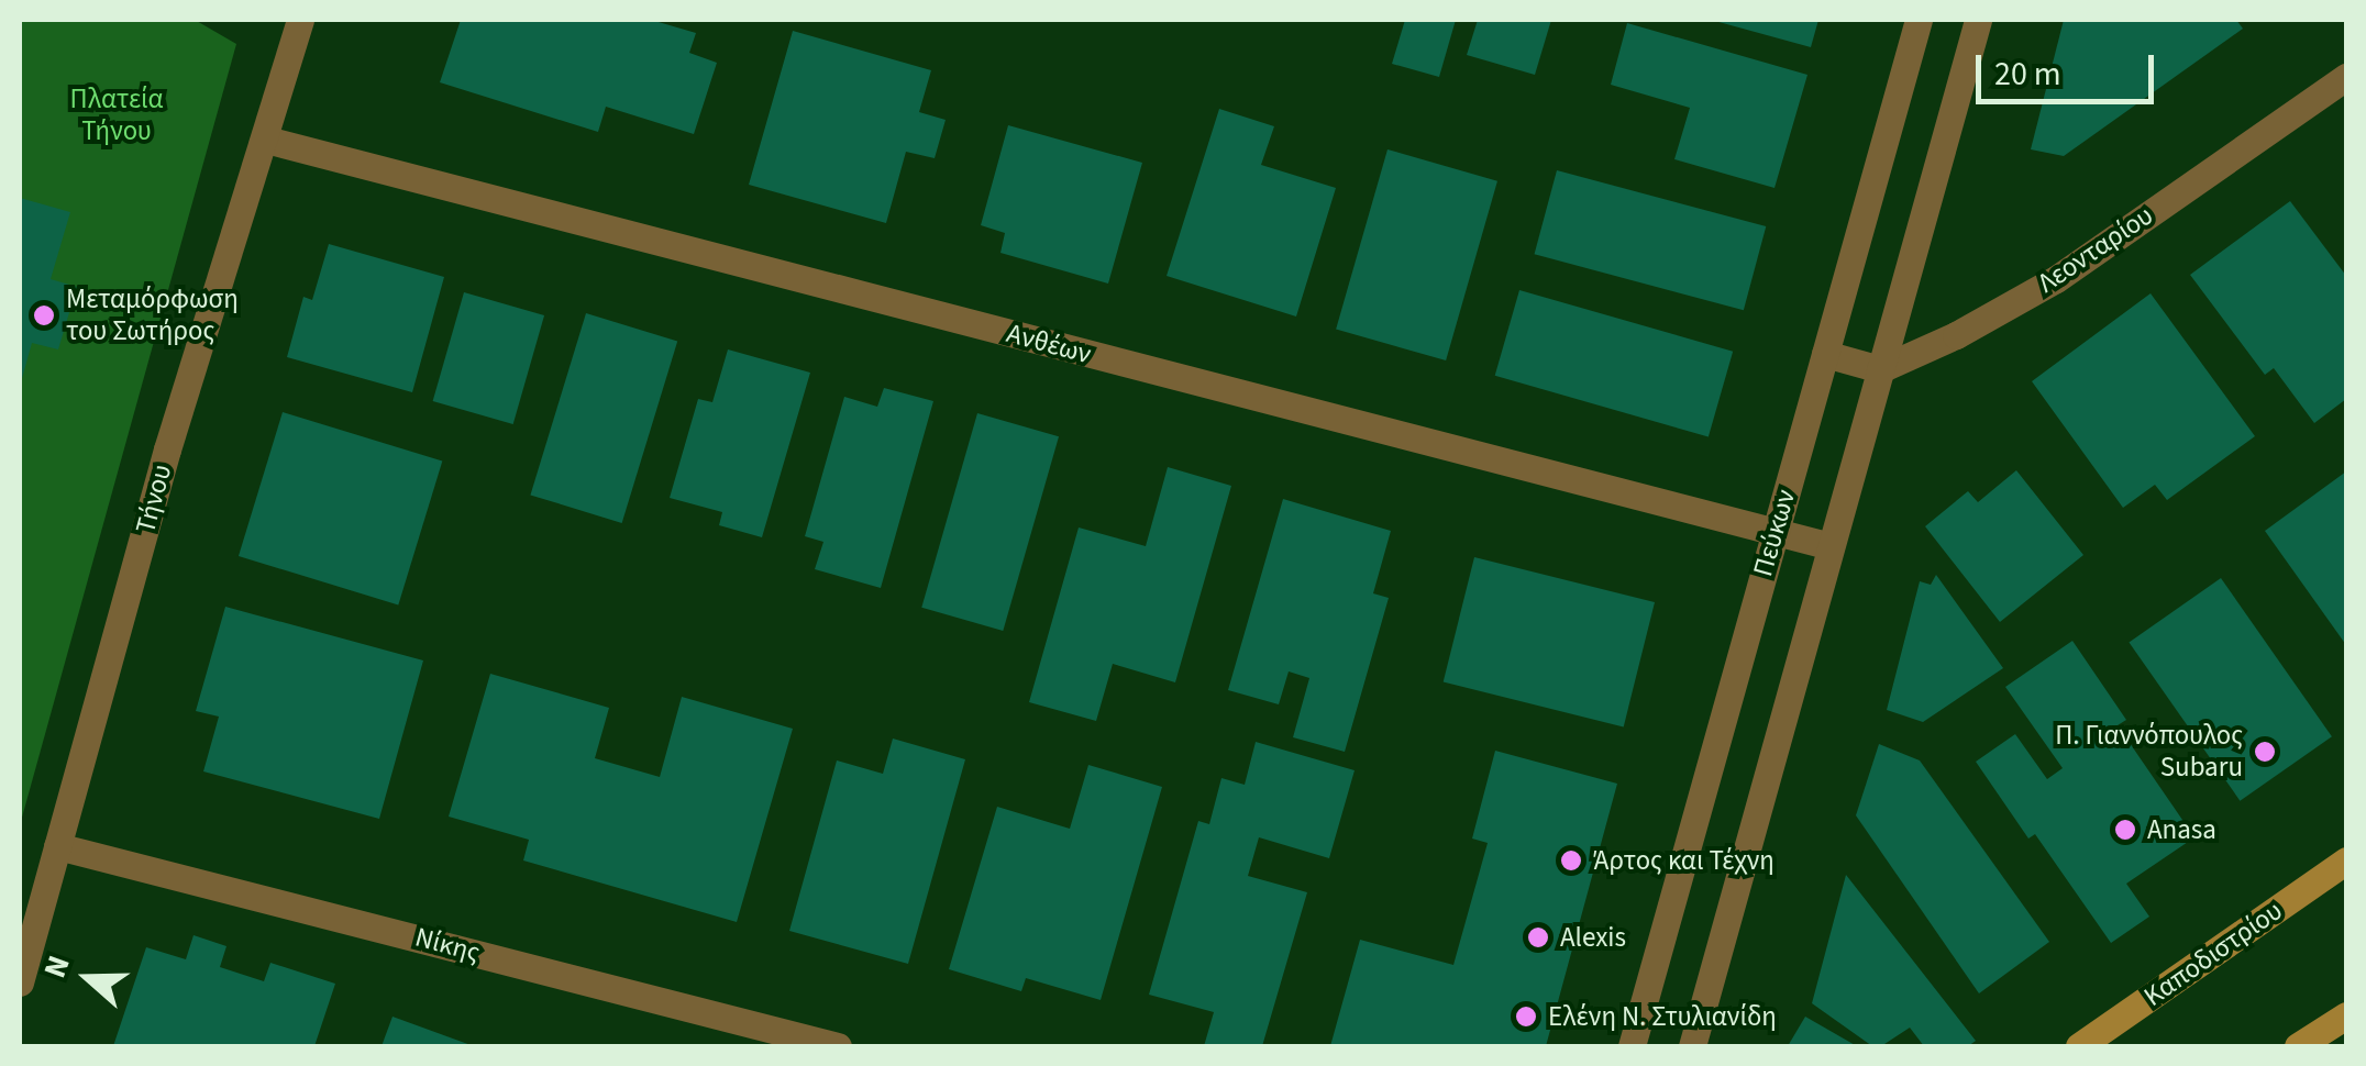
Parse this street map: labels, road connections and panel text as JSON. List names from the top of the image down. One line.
{"streets":{"main road":["Καποδιστρίου"],"street":["Λεονταρίου","Ανθέων","Τήνου","Πεύκων","Νίκης"]},"crossings":[["Λεονταρίου","Πεύκων"],["Ανθέων","Τήνου"],["Ανθέων","Πεύκων"],["Τήνου","Νίκης"]],"parks":["Πλατεία Τήνου"],"places":["Μεταμόρφωση του Σωτήρος","Π. Γιαννόπουλος Subaru","Anasa","Άρτος και Τέχνη","Alexis","Ελένη Ν. Στυλιανίδη"],"scale_bar":"20 m","north":"left"}
